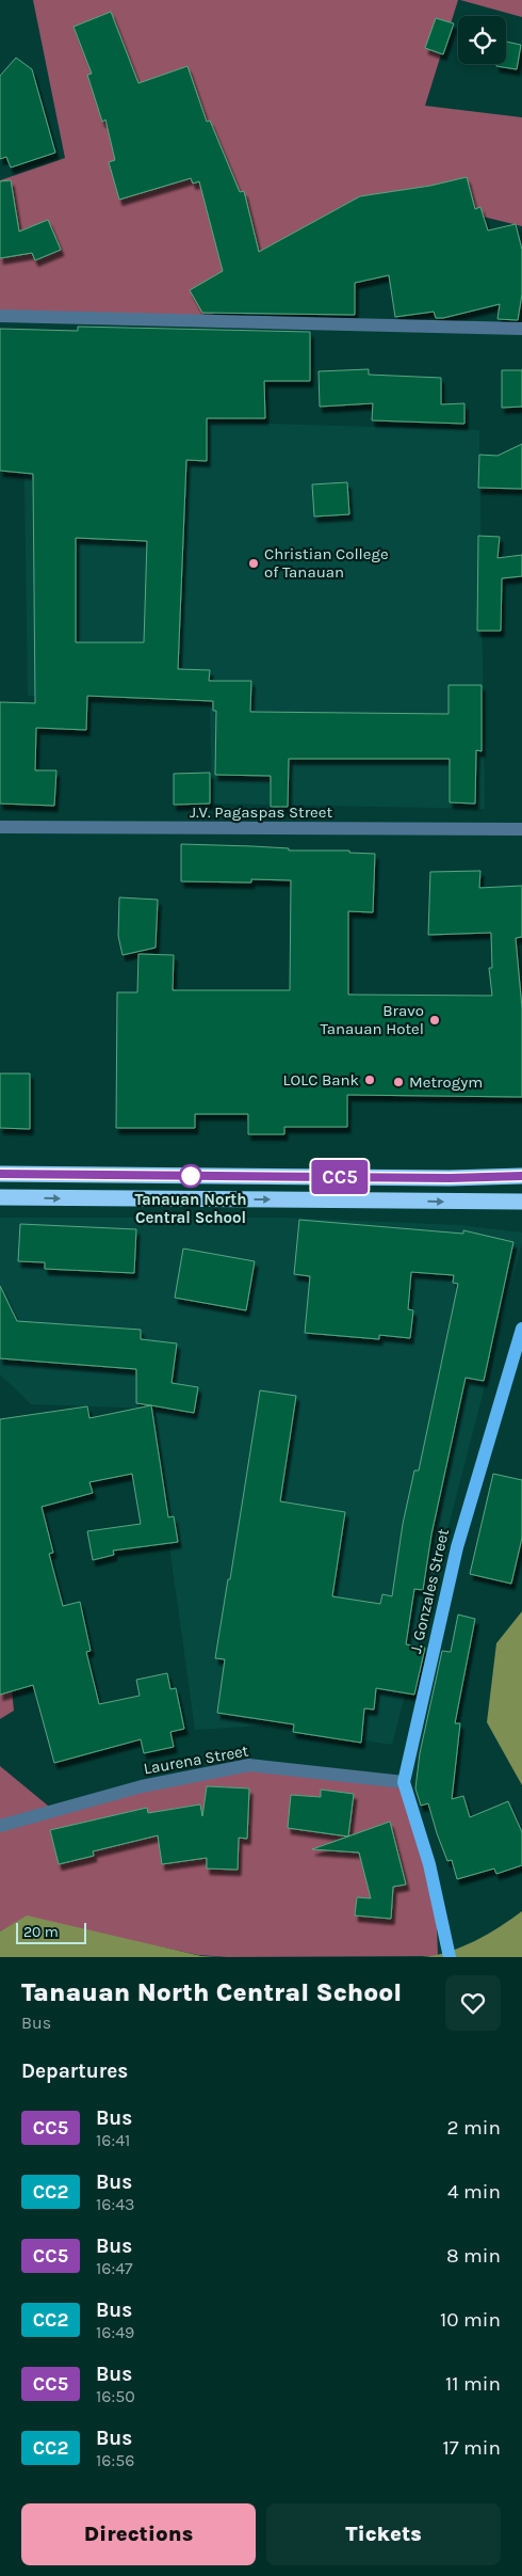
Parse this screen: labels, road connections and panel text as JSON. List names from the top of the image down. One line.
{"streets":{"main road":["J. Gonzales Street"],"street":["J.V. Pagaspas Street","Laurena Street"]},"crossings":[["J. Gonzales Street","Laurena Street"]],"places":["Christian College of Tanauan","Bravo Tanauan Hotel","LOLC Bank","Metrogym","Tanauan North Central School"],"lines":["bus line CC5"],"scale_bar":"20 m","page":{"on_map":"CC5","scale":"20 m","heading":[["Tanauan North Central School","Bus"],"Departures"],"list":[{"mark":"CC5","name":"Bus","note":"16:41","value":"2 min"},{"mark":"CC2","name":"Bus","note":"16:43","value":"4 min"},{"mark":"CC5","name":"Bus","note":"16:47","value":"8 min"},{"mark":"CC2","name":"Bus","note":"16:49","value":"10 min"},{"mark":"CC5","name":"Bus","note":"16:50","value":"11 min"},{"mark":"CC2","name":"Bus","note":"16:56","value":"17 min"}],"buttons":["Directions","Tickets"]}}
